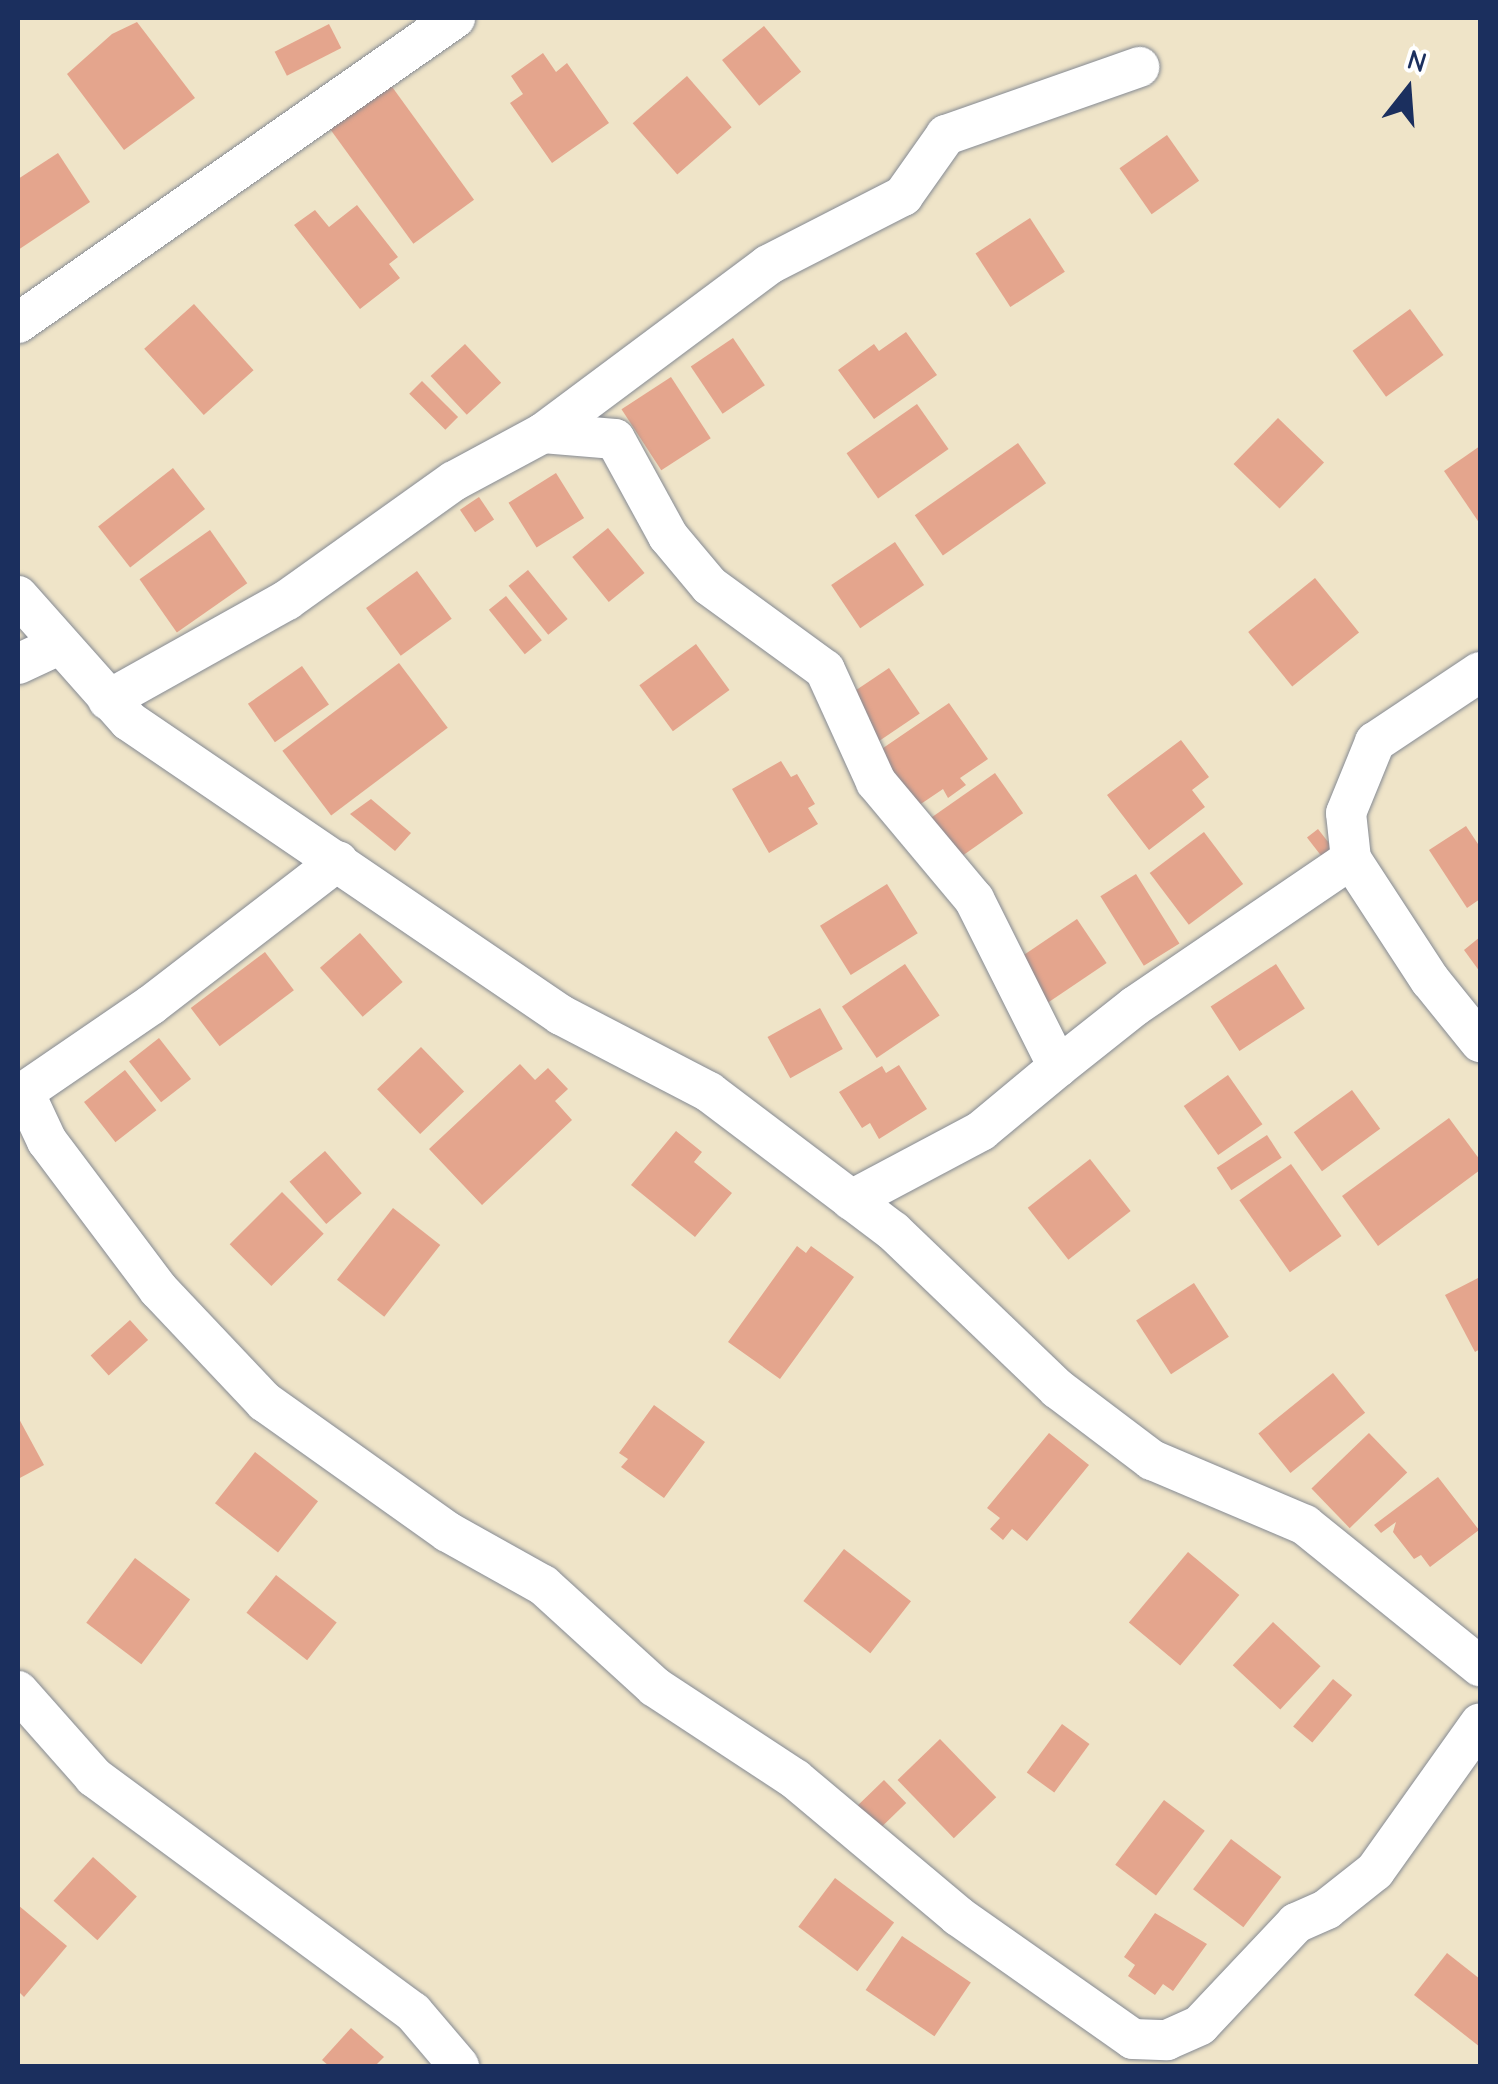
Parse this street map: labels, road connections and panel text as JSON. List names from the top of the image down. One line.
{"north":"top"}
